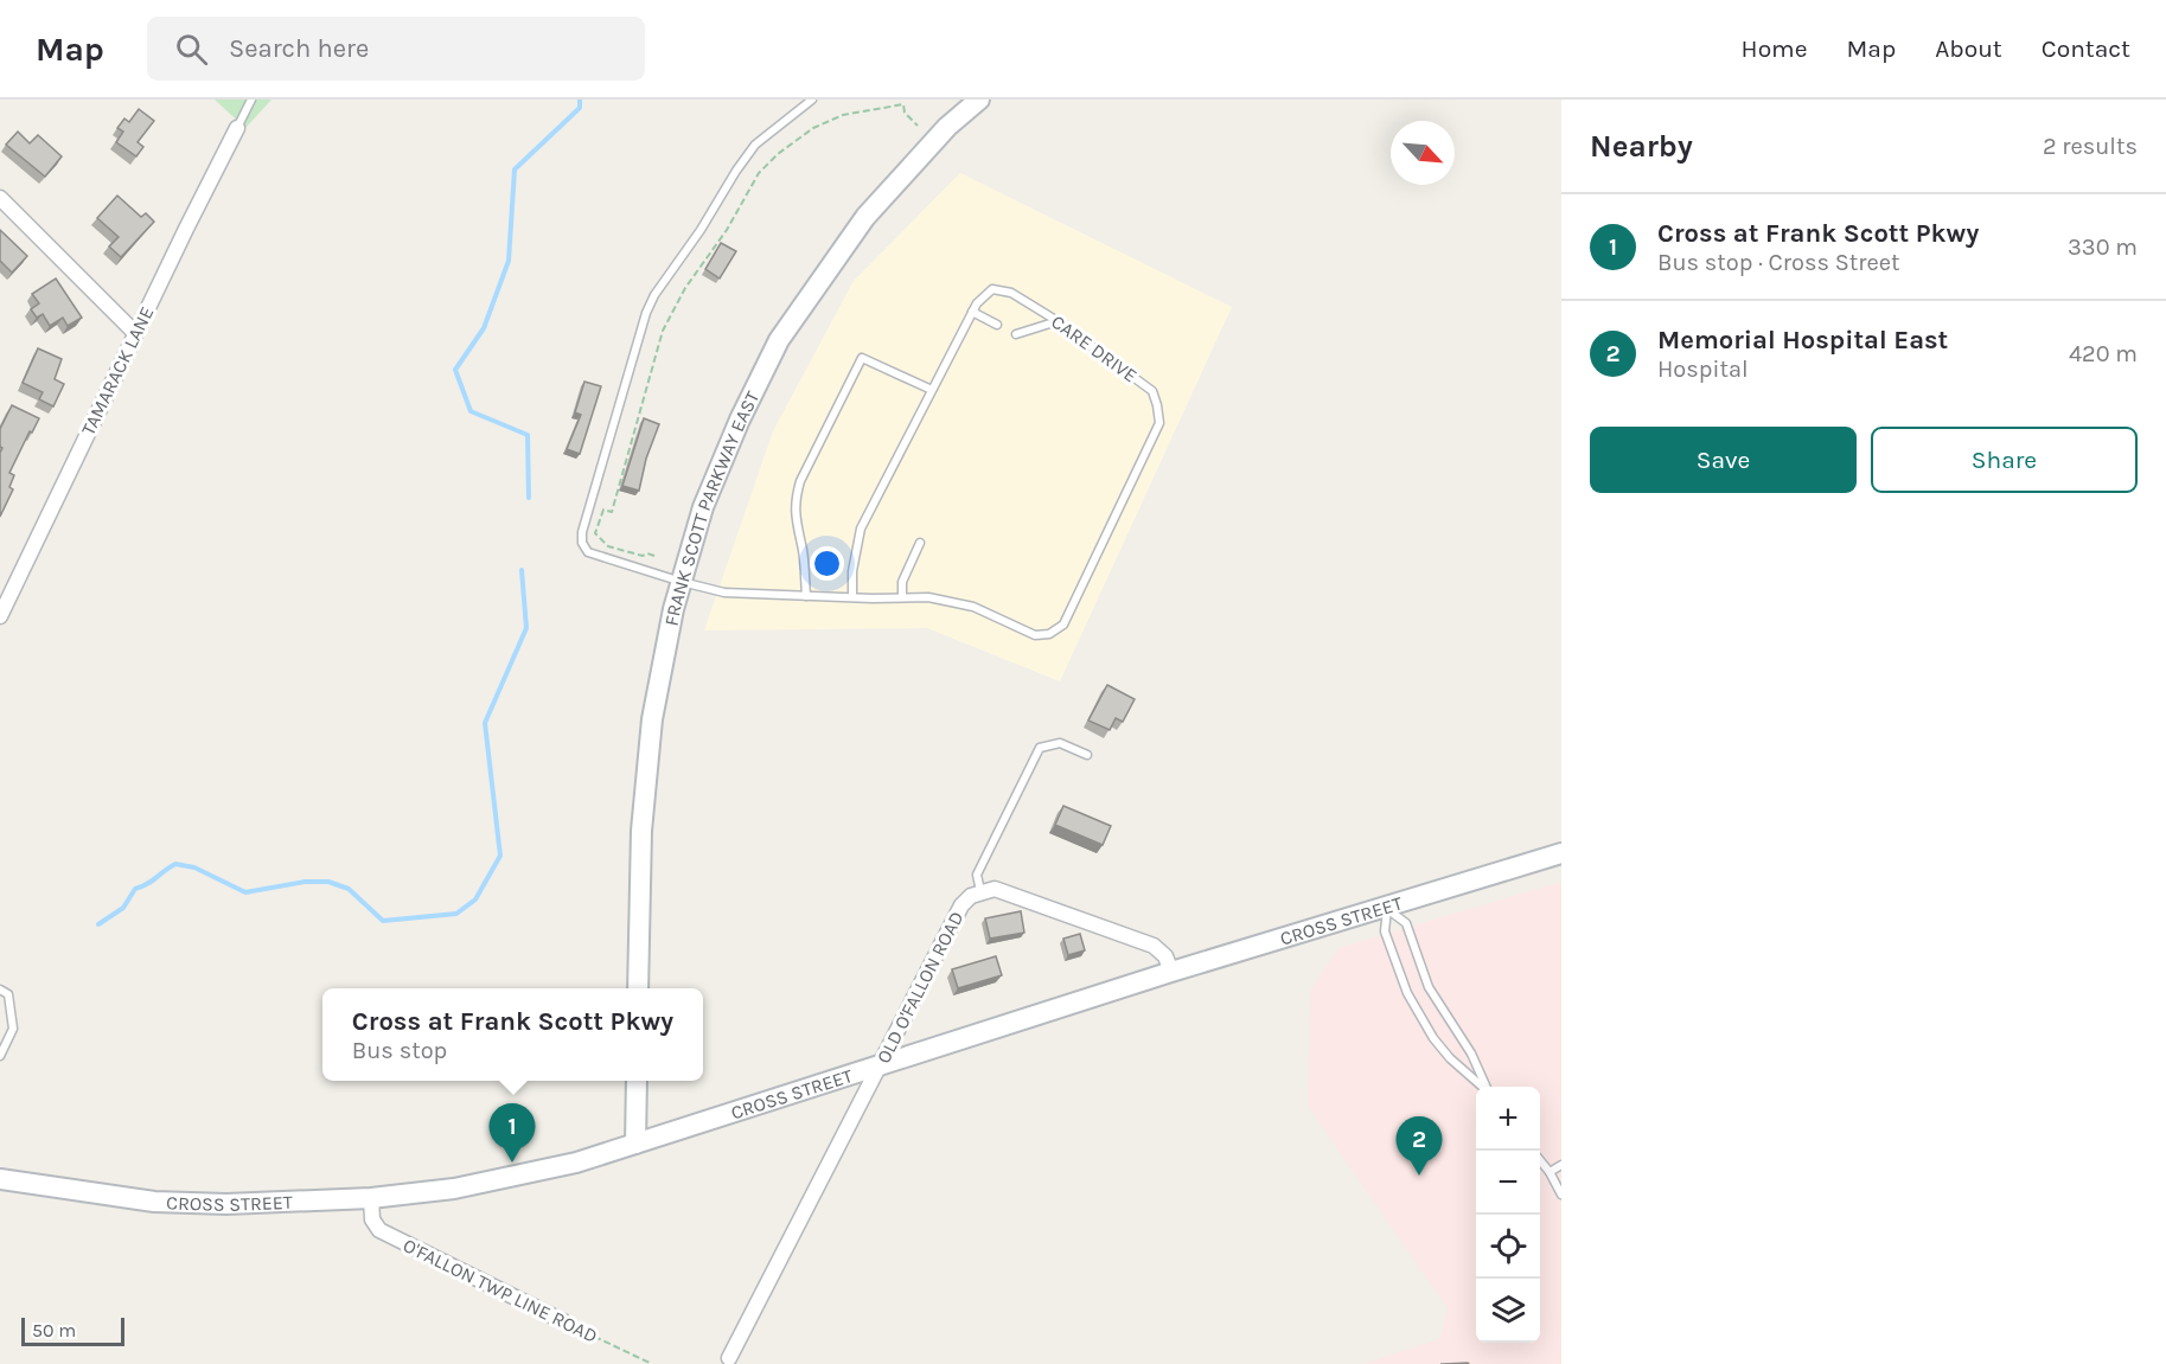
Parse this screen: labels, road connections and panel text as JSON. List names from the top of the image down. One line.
{"streets":{"main road":["FRANK SCOTT PARKWAY EAST","CROSS STREET"],"street":["TAMARACK LANE","OLD O'FALLON ROAD","O'FALLON TWP LINE ROAD"],"lane":["CARE DRIVE"]},"crossings":[["CARE DRIVE","FRANK SCOTT PARKWAY EAST"],["CROSS STREET","OLD O'FALLON ROAD"],["CROSS STREET","O'FALLON TWP LINE ROAD"]],"scale_bar":"50 m","north":"bottom right","page":{"header":"Map","search":"Search here","nav":["Home","Map","About","Contact"],"heading":["Nearby","2 results"],"list":[{"mark":"1","name":"Cross at Frank Scott Pkwy","note":"Bus stop · Cross Street","value":"330 m"},{"mark":"2","name":"Memorial Hospital East","note":"Hospital","value":"420 m"}],"buttons":["Save","Share"],"popup":["Cross at Frank Scott Pkwy","Bus stop"],"map_buttons":["+","−"],"pins":["1","2"],"scale":"50 m"}}
